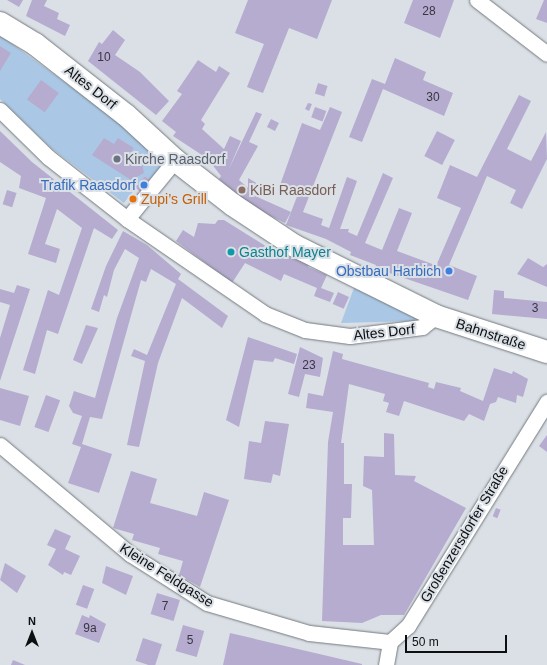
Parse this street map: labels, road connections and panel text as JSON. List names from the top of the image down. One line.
{"streets":{"main road":["Altes Dorf","Bahnstraße"],"street":["Großenzersdorfer Straße","Kleine Feldgasse"]},"crossings":[["Altes Dorf","Bahnstraße"],["Großenzersdorfer Straße","Kleine Feldgasse"]],"places":["Kirche Raasdorf","Trafik Raasdorf","KiBi Raasdorf","Zupi’s Grill","Gasthof Mayer","Obstbau Harbich"],"house_numbers":["28","10","30","3","23","7","9a","5"],"scale_bar":"50 m","north":"top"}
